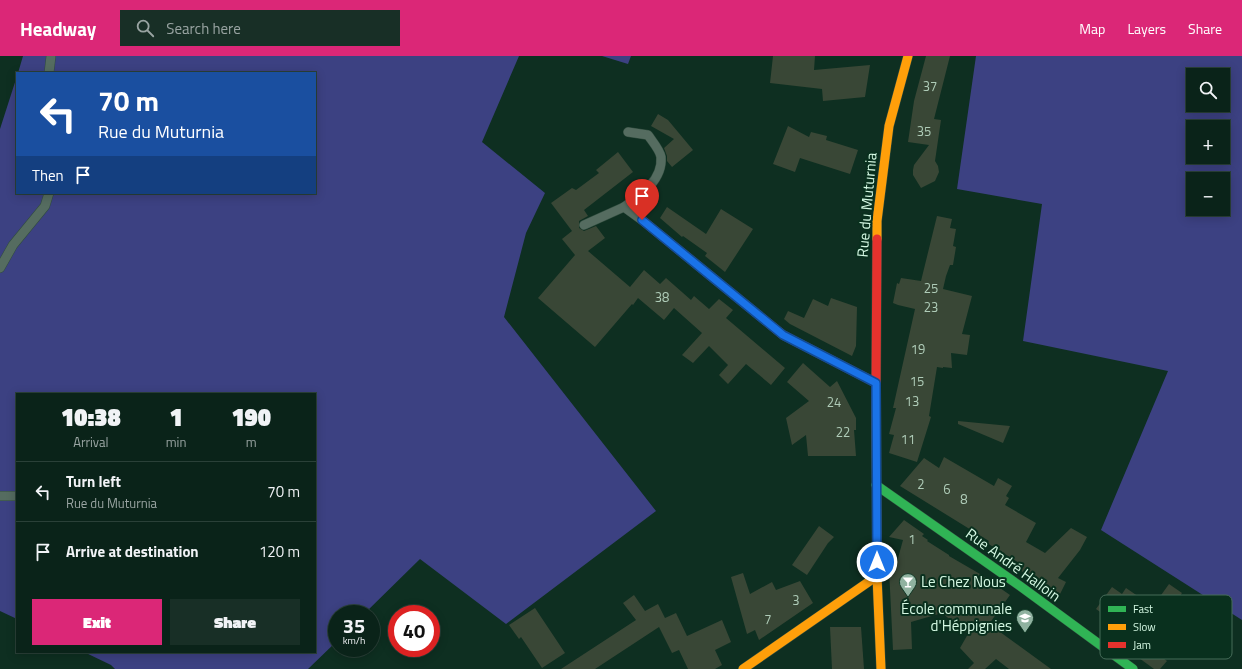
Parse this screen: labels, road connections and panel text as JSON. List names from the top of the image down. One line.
{"streets":{"street":["Rue du Muturnia","Rue André Halloin"]},"crossings":[["Rue du Muturnia","Rue André Halloin"]],"places":{"bar":["Le Chez Nous"],"school or university":["École communale d'Héppignies"]},"house_numbers":["37","35","25","38","23","19","15","13","24","22","11","2","6","8","1","3","7"],"legend":["Fast","Slow","Jam"],"page":{"header":"Headway","search":"Search here","nav":["Map","Layers","Share"],"map_buttons":["+","−"],"turn":["70 m","Rue du Muturnia"],"then":"Then","eta":["10:38","Arrival","1","min","190","m"],"list":[{"name":"Turn left","note":"Rue du Muturnia","value":"70 m"},{"name":"Arrive at destination","value":"120 m"}],"buttons":["Exit","Share"],"speed":"35 km/h","limit":"40"}}
